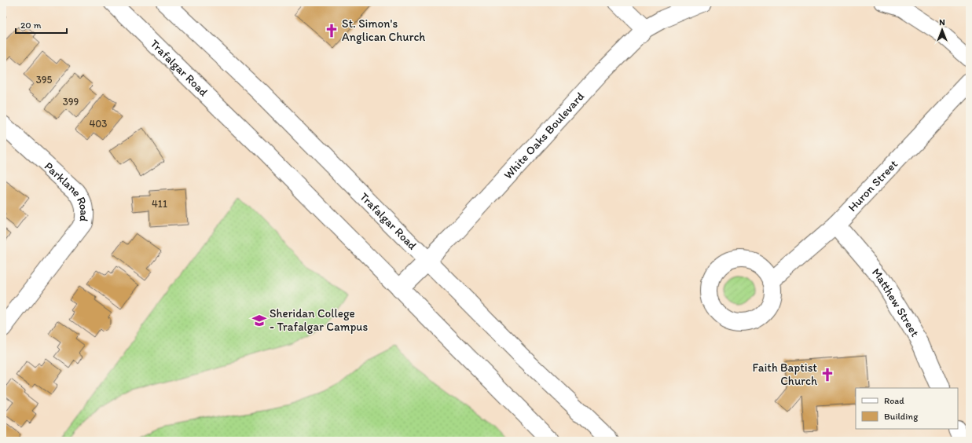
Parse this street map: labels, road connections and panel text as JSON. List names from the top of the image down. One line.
{"streets":{"street":["Trafalgar Road","White Oaks Boulevard","Huron Street","Parklane Road","Matthew Street"]},"crossings":[["Trafalgar Road","White Oaks Boulevard"],["Huron Street","Matthew Street"]],"places":{"church":["St. Simon's Anglican Church","Faith Baptist Church"],"school or university":["Sheridan College - Trafalgar Campus"]},"house_numbers":["395","399","403","411"],"legend":["Road","Building"],"scale_bar":"20 m","north":"top"}
